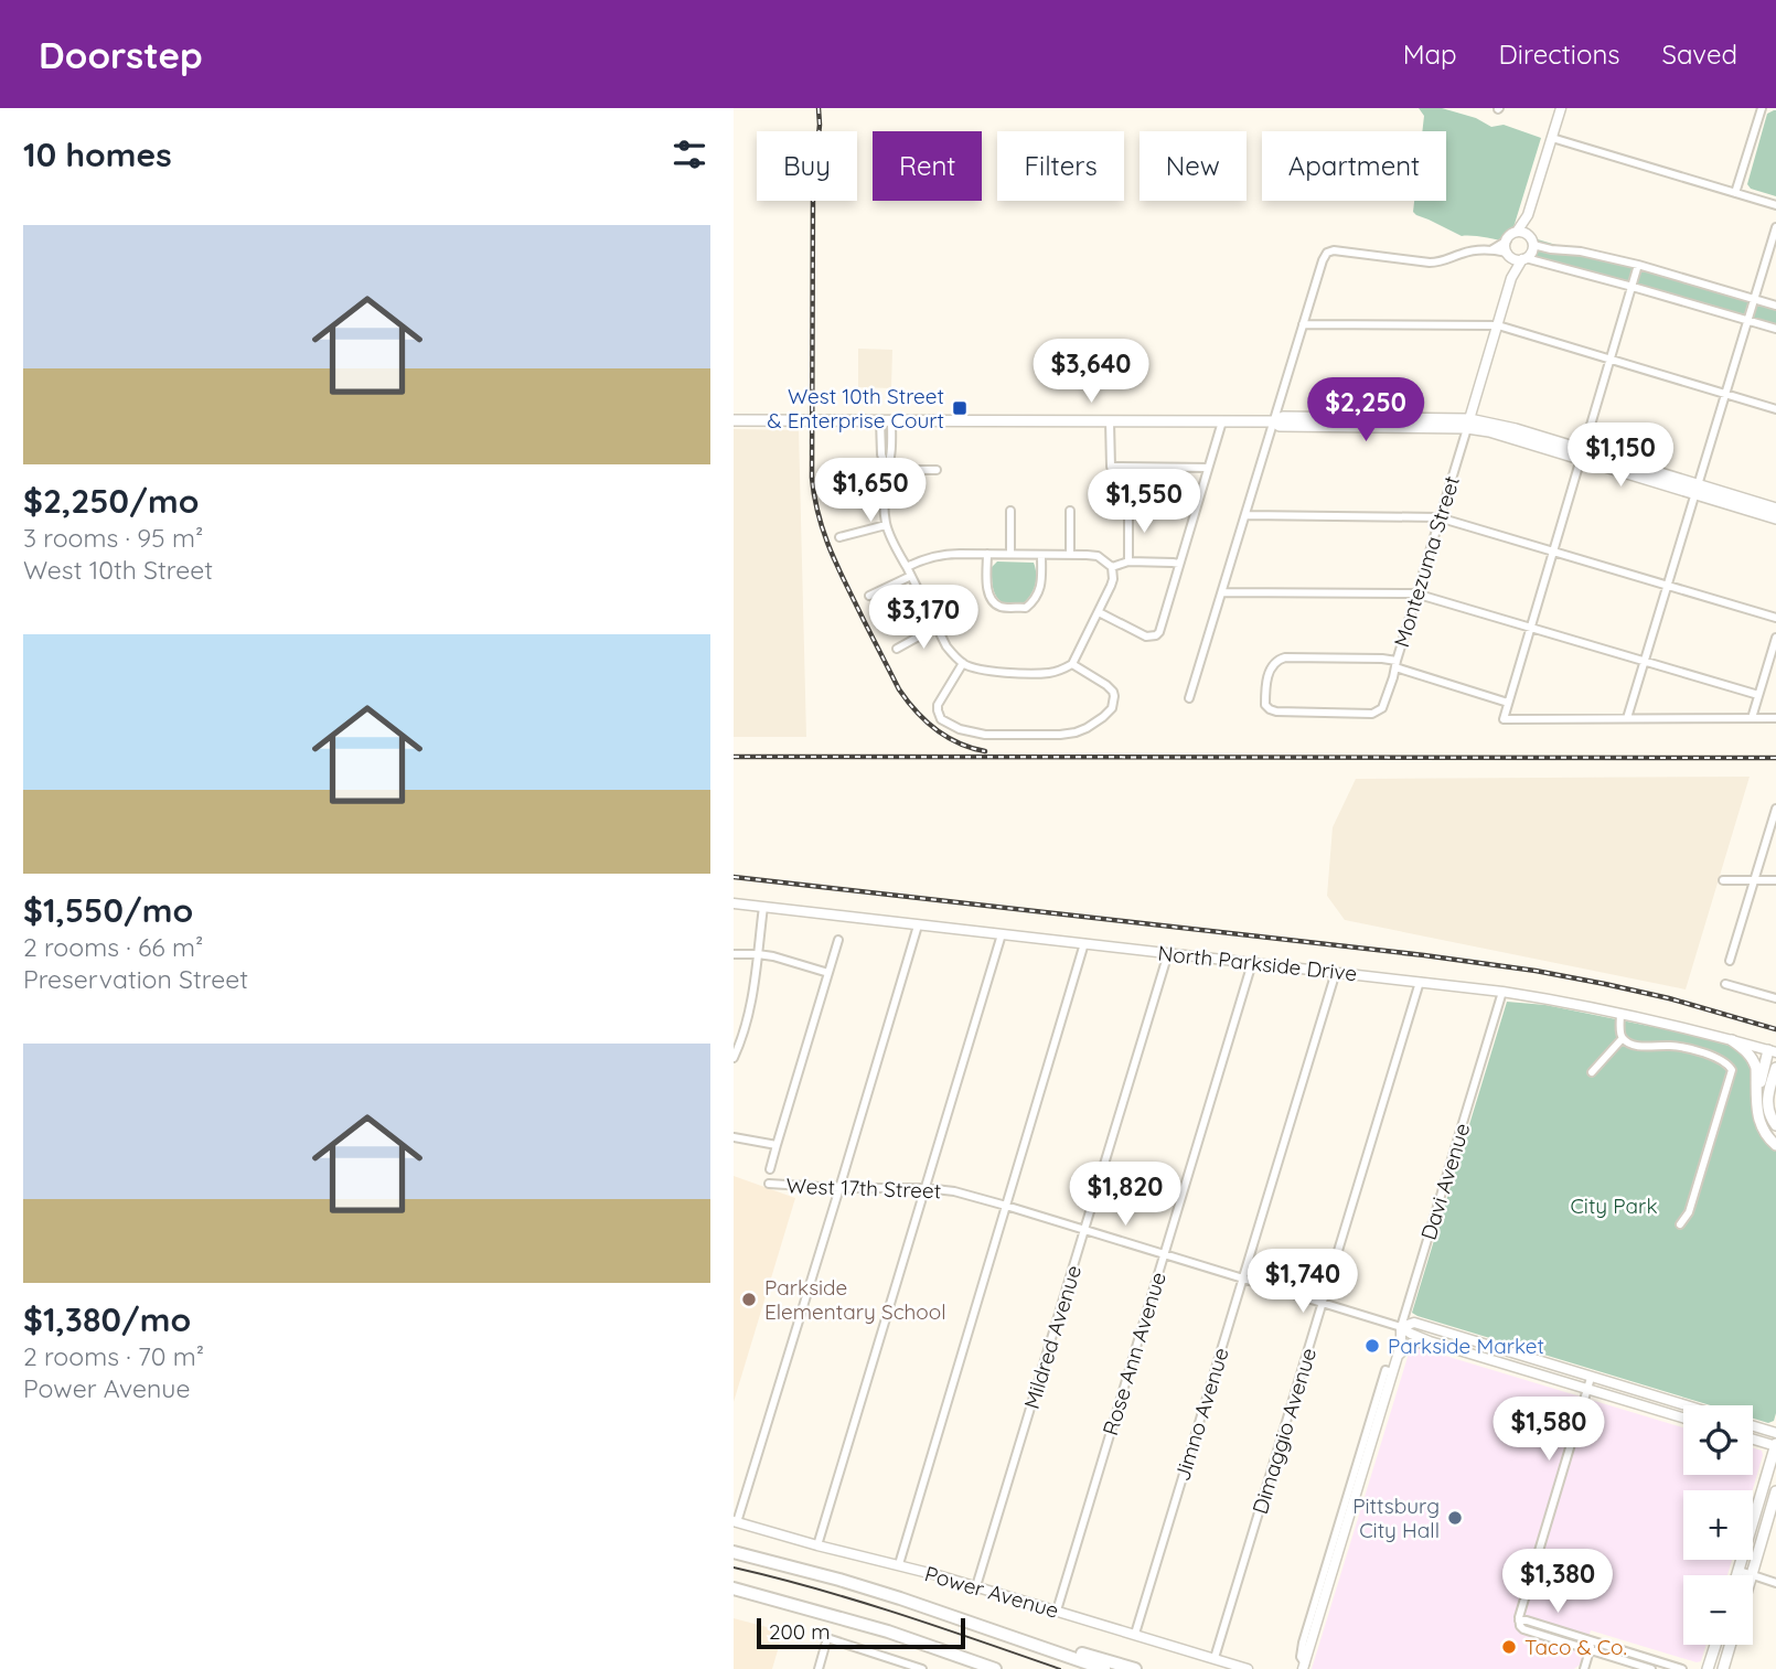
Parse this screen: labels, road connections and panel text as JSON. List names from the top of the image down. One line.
{"streets":{"street":["Montezuma Street","North Parkside Drive","Davi Avenue","West 17th Street","Mildred Avenue","Rose Ann Avenue","Jimno Avenue","Dimaggio Avenue","Power Avenue"]},"crossings":[["North Parkside Drive","Davi Avenue"],["North Parkside Drive","Mildred Avenue"],["North Parkside Drive","Rose Ann Avenue"],["North Parkside Drive","Jimno Avenue"],["North Parkside Drive","Dimaggio Avenue"],["Davi Avenue","West 17th Street"],["West 17th Street","Mildred Avenue"],["West 17th Street","Rose Ann Avenue"],["West 17th Street","Jimno Avenue"],["West 17th Street","Dimaggio Avenue"],["Mildred Avenue","Power Avenue"],["Rose Ann Avenue","Power Avenue"],["Jimno Avenue","Power Avenue"],["Dimaggio Avenue","Power Avenue"]],"parks":["City Park"],"places":{"transit":["West 10th Street & Enterprise Court"],"other":["Parkside Elementary School","Parkside Market","Pittsburg City Hall","Taco & Co."]},"scale_bar":"200 m","page":{"header":"Doorstep","nav":["Map","Directions","Saved"],"heading":"10 homes","chip":["Buy","Rent","Filters","New","Apartment"],"list":[{"name":"$2,250/mo","note":"3 rooms · 95 m² · West 10th Street"},{"name":"$1,550/mo","note":"2 rooms · 66 m² · Preservation Street"},{"name":"$1,380/mo","note":"2 rooms · 70 m² · Power Avenue"}],"price":["$3,640","$2,250","$1,150","$1,650","$1,550","$3,170","$1,820","$1,740","$1,580","$1,380"],"map_buttons":["+","−"],"scale":"200 m"}}
